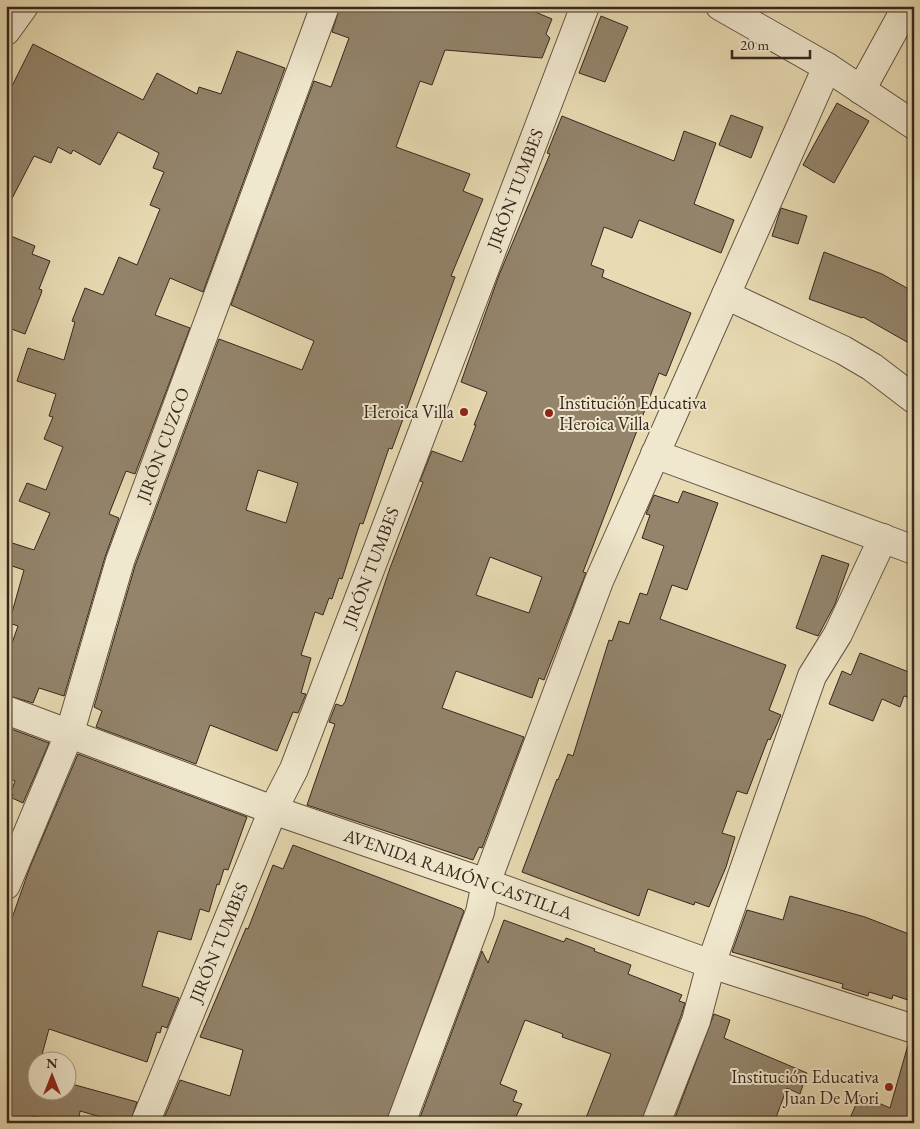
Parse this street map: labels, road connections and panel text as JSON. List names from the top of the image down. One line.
{"streets":{"street":["JIRÓN TUMBES","JIRÓN CUZCO","AVENIDA RAMÓN CASTILLA"]},"crossings":[["JIRÓN TUMBES","AVENIDA RAMÓN CASTILLA"],["JIRÓN CUZCO","AVENIDA RAMÓN CASTILLA"]],"places":["Heroica Villa","Institución Educativa Heroica Villa","Institución Educativa Juan De Mori"],"scale_bar":"20 m","north":"top"}
